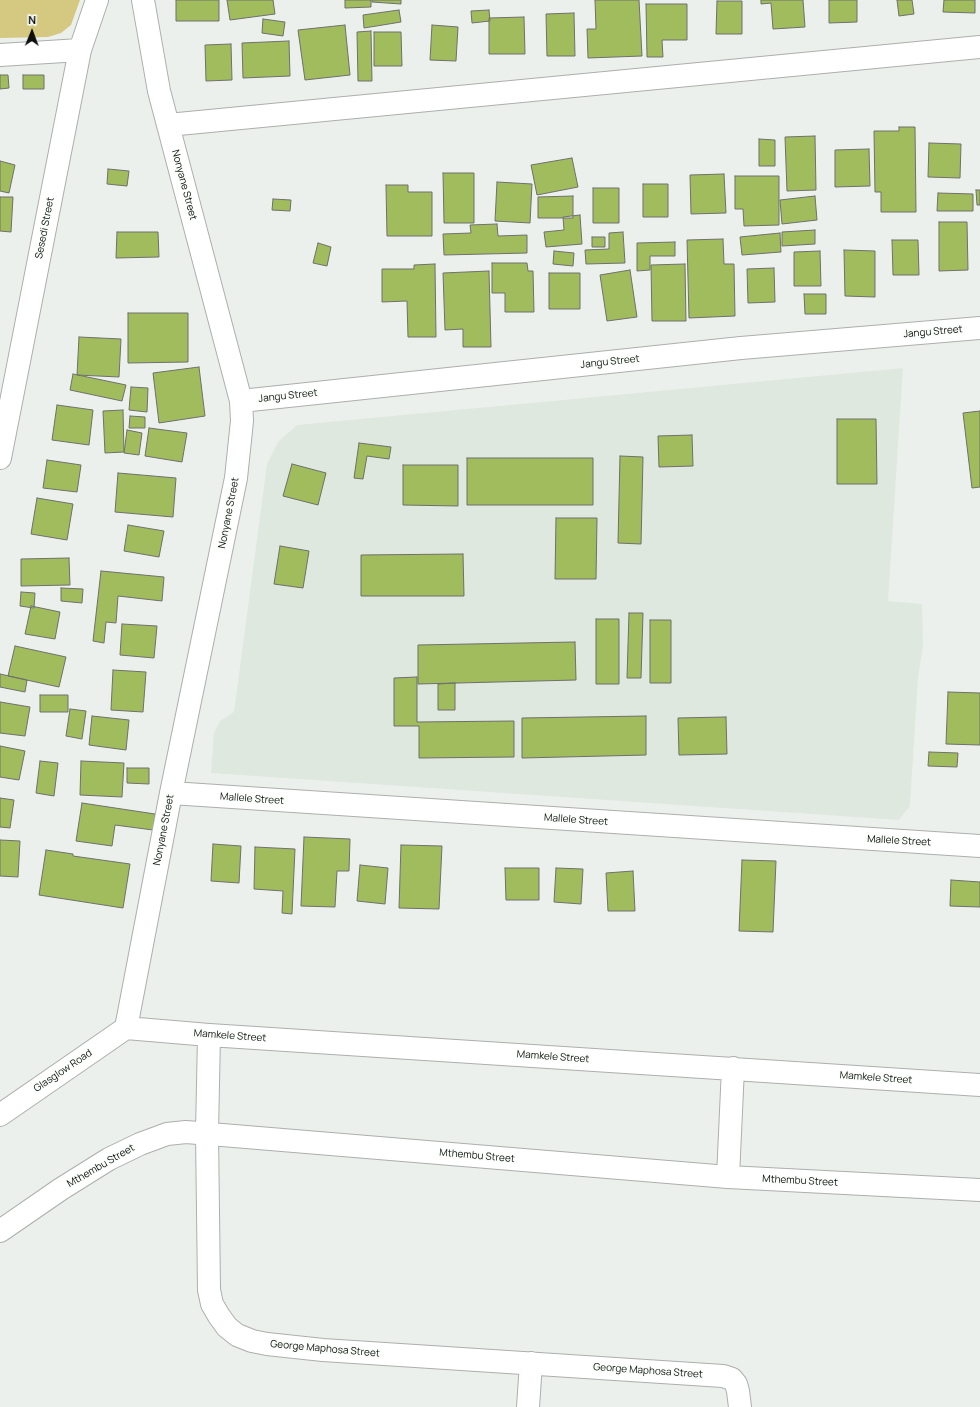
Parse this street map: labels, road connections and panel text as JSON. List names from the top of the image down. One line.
{"streets":{"street":["Nonyane Street","Sesedi Street","Jangu Street","Mallele Street","Mamkele Street","Glasglow Road","Mthembu Street","George Maphosa Street"]},"crossings":[["Nonyane Street","Jangu Street"],["Nonyane Street","Mallele Street"],["Nonyane Street","Mamkele Street"],["Nonyane Street","Glasglow Road"],["Mamkele Street","Glasglow Road"],["Mamkele Street","George Maphosa Street"],["Mthembu Street","George Maphosa Street"]],"north":"top"}
